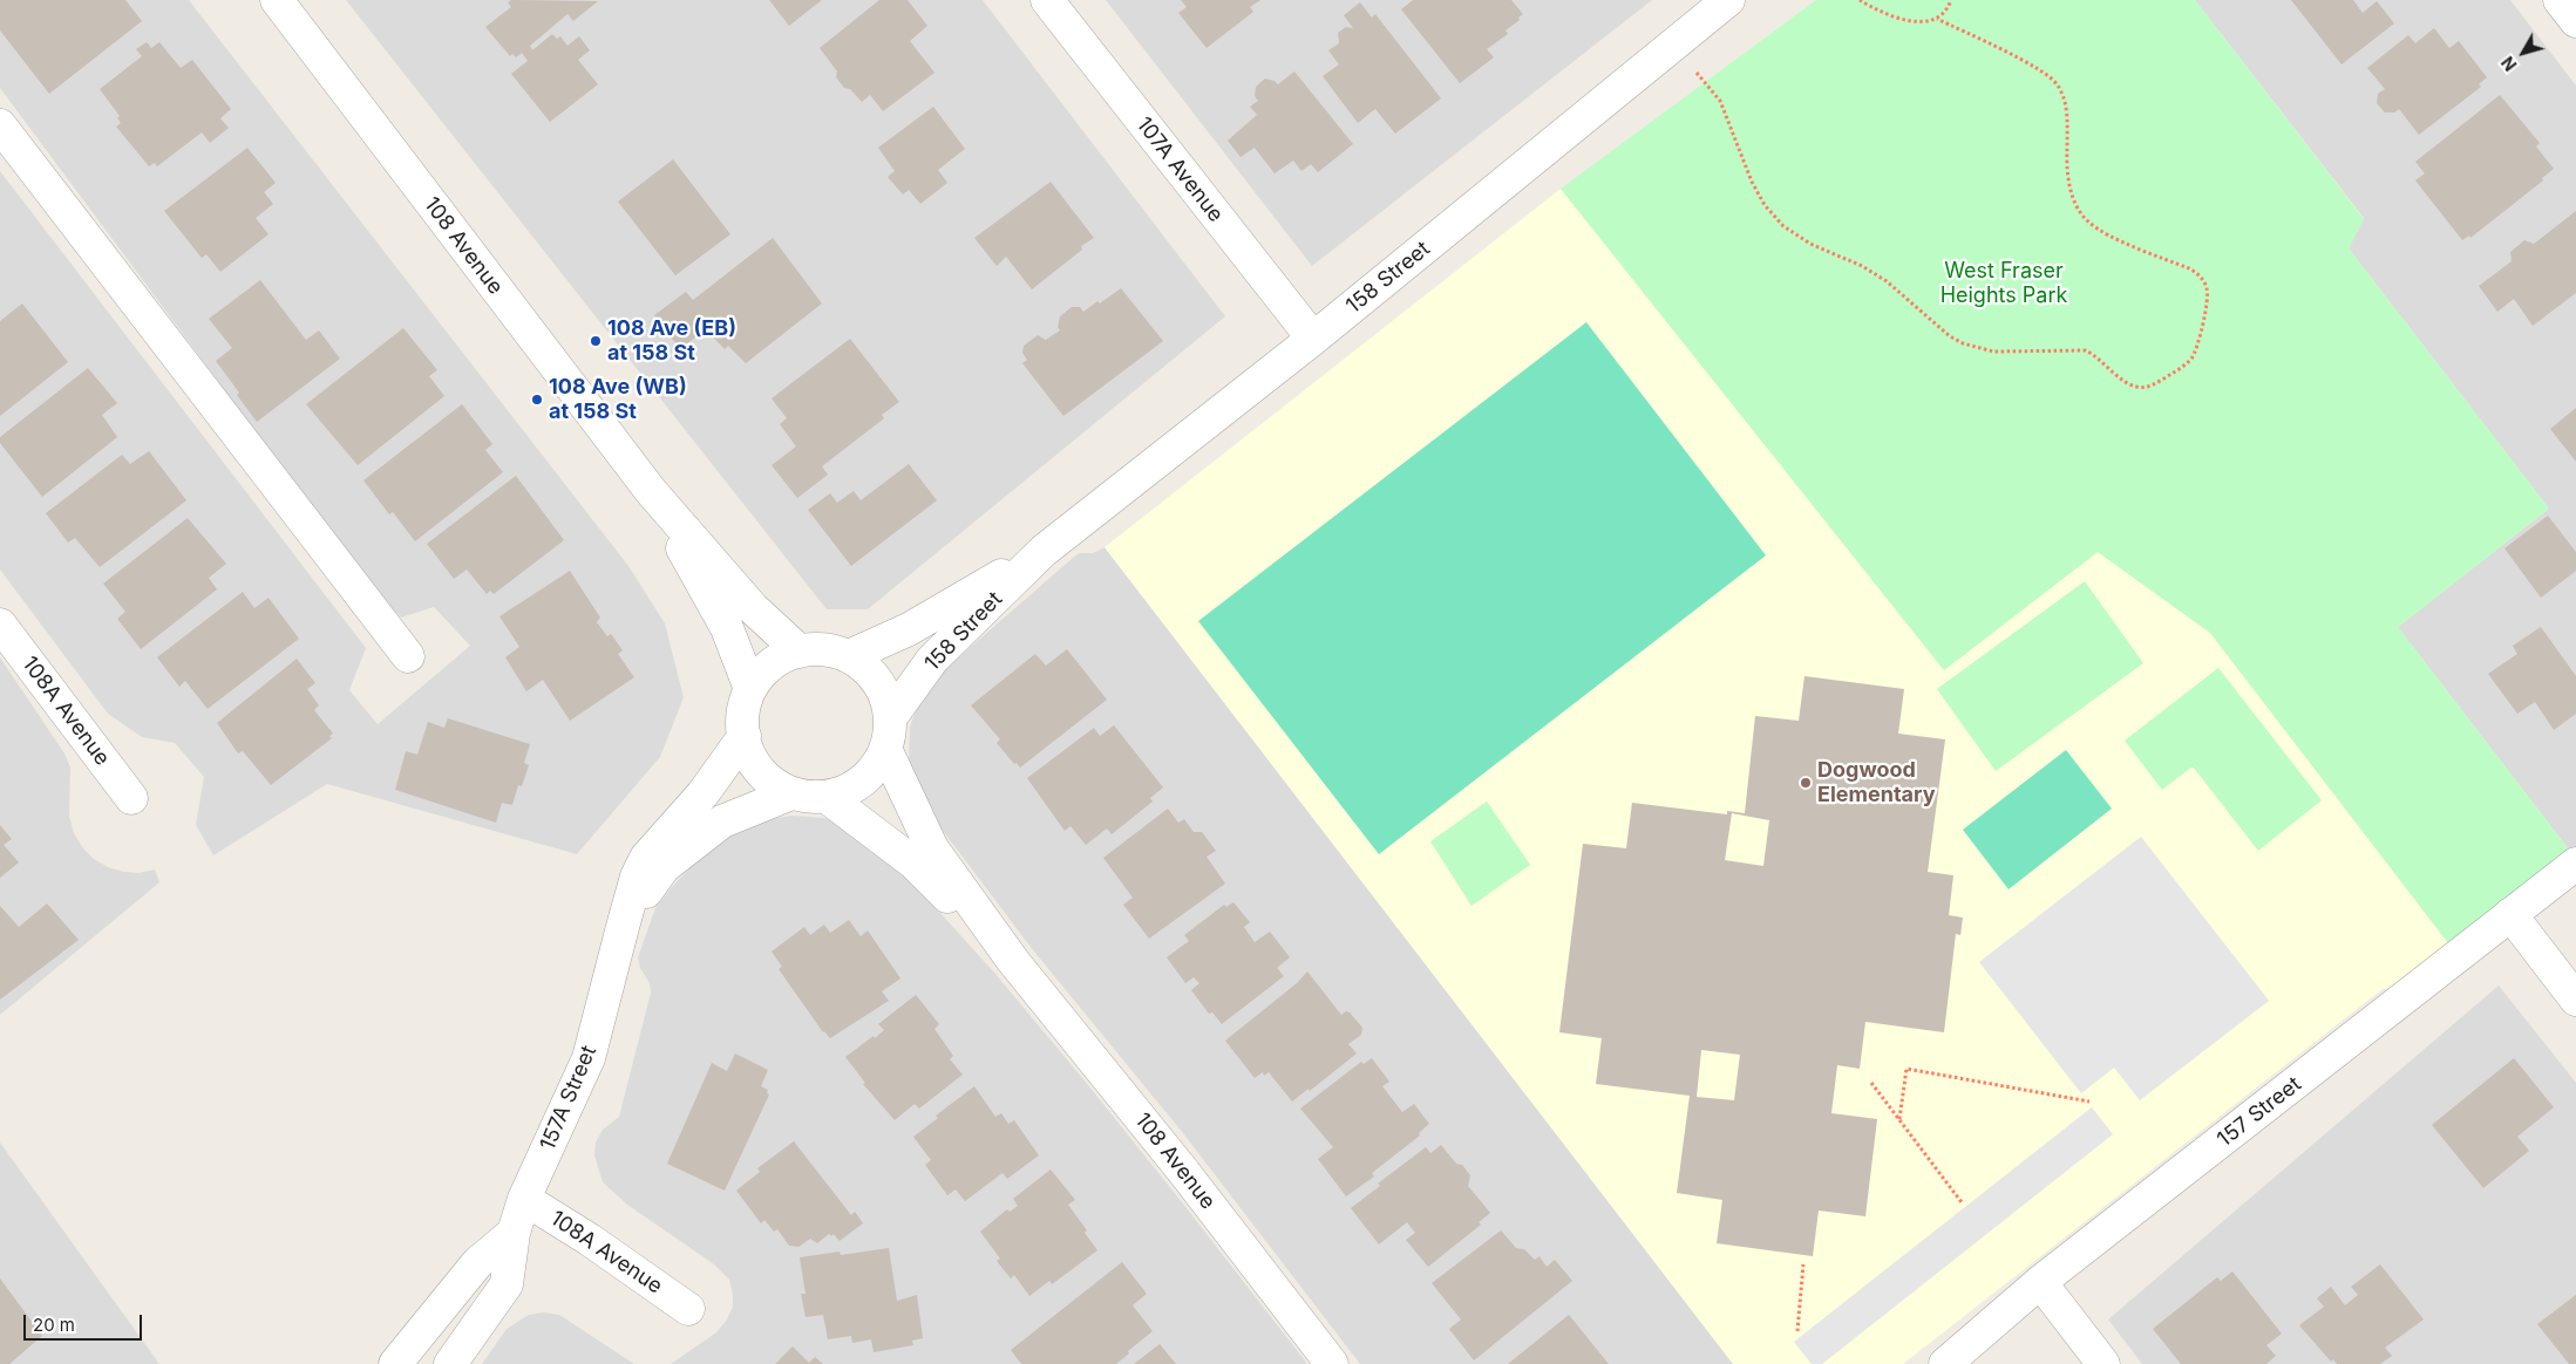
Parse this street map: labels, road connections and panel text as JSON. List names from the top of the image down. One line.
{"streets":{"street":["107A Avenue","108 Avenue","158 Street","108A Avenue","157A Street","157 Street"]},"crossings":[["107A Avenue","158 Street"],["108 Avenue","158 Street"],["108 Avenue","157A Street"],["158 Street","157A Street"],["108A Avenue","157A Street"]],"parks":["West Fraser Heights Park"],"places":["108 Ave (EB) at 158 St","108 Ave (WB) at 158 St","Dogwood Elementary"],"scale_bar":"20 m","north":"bottom left"}
